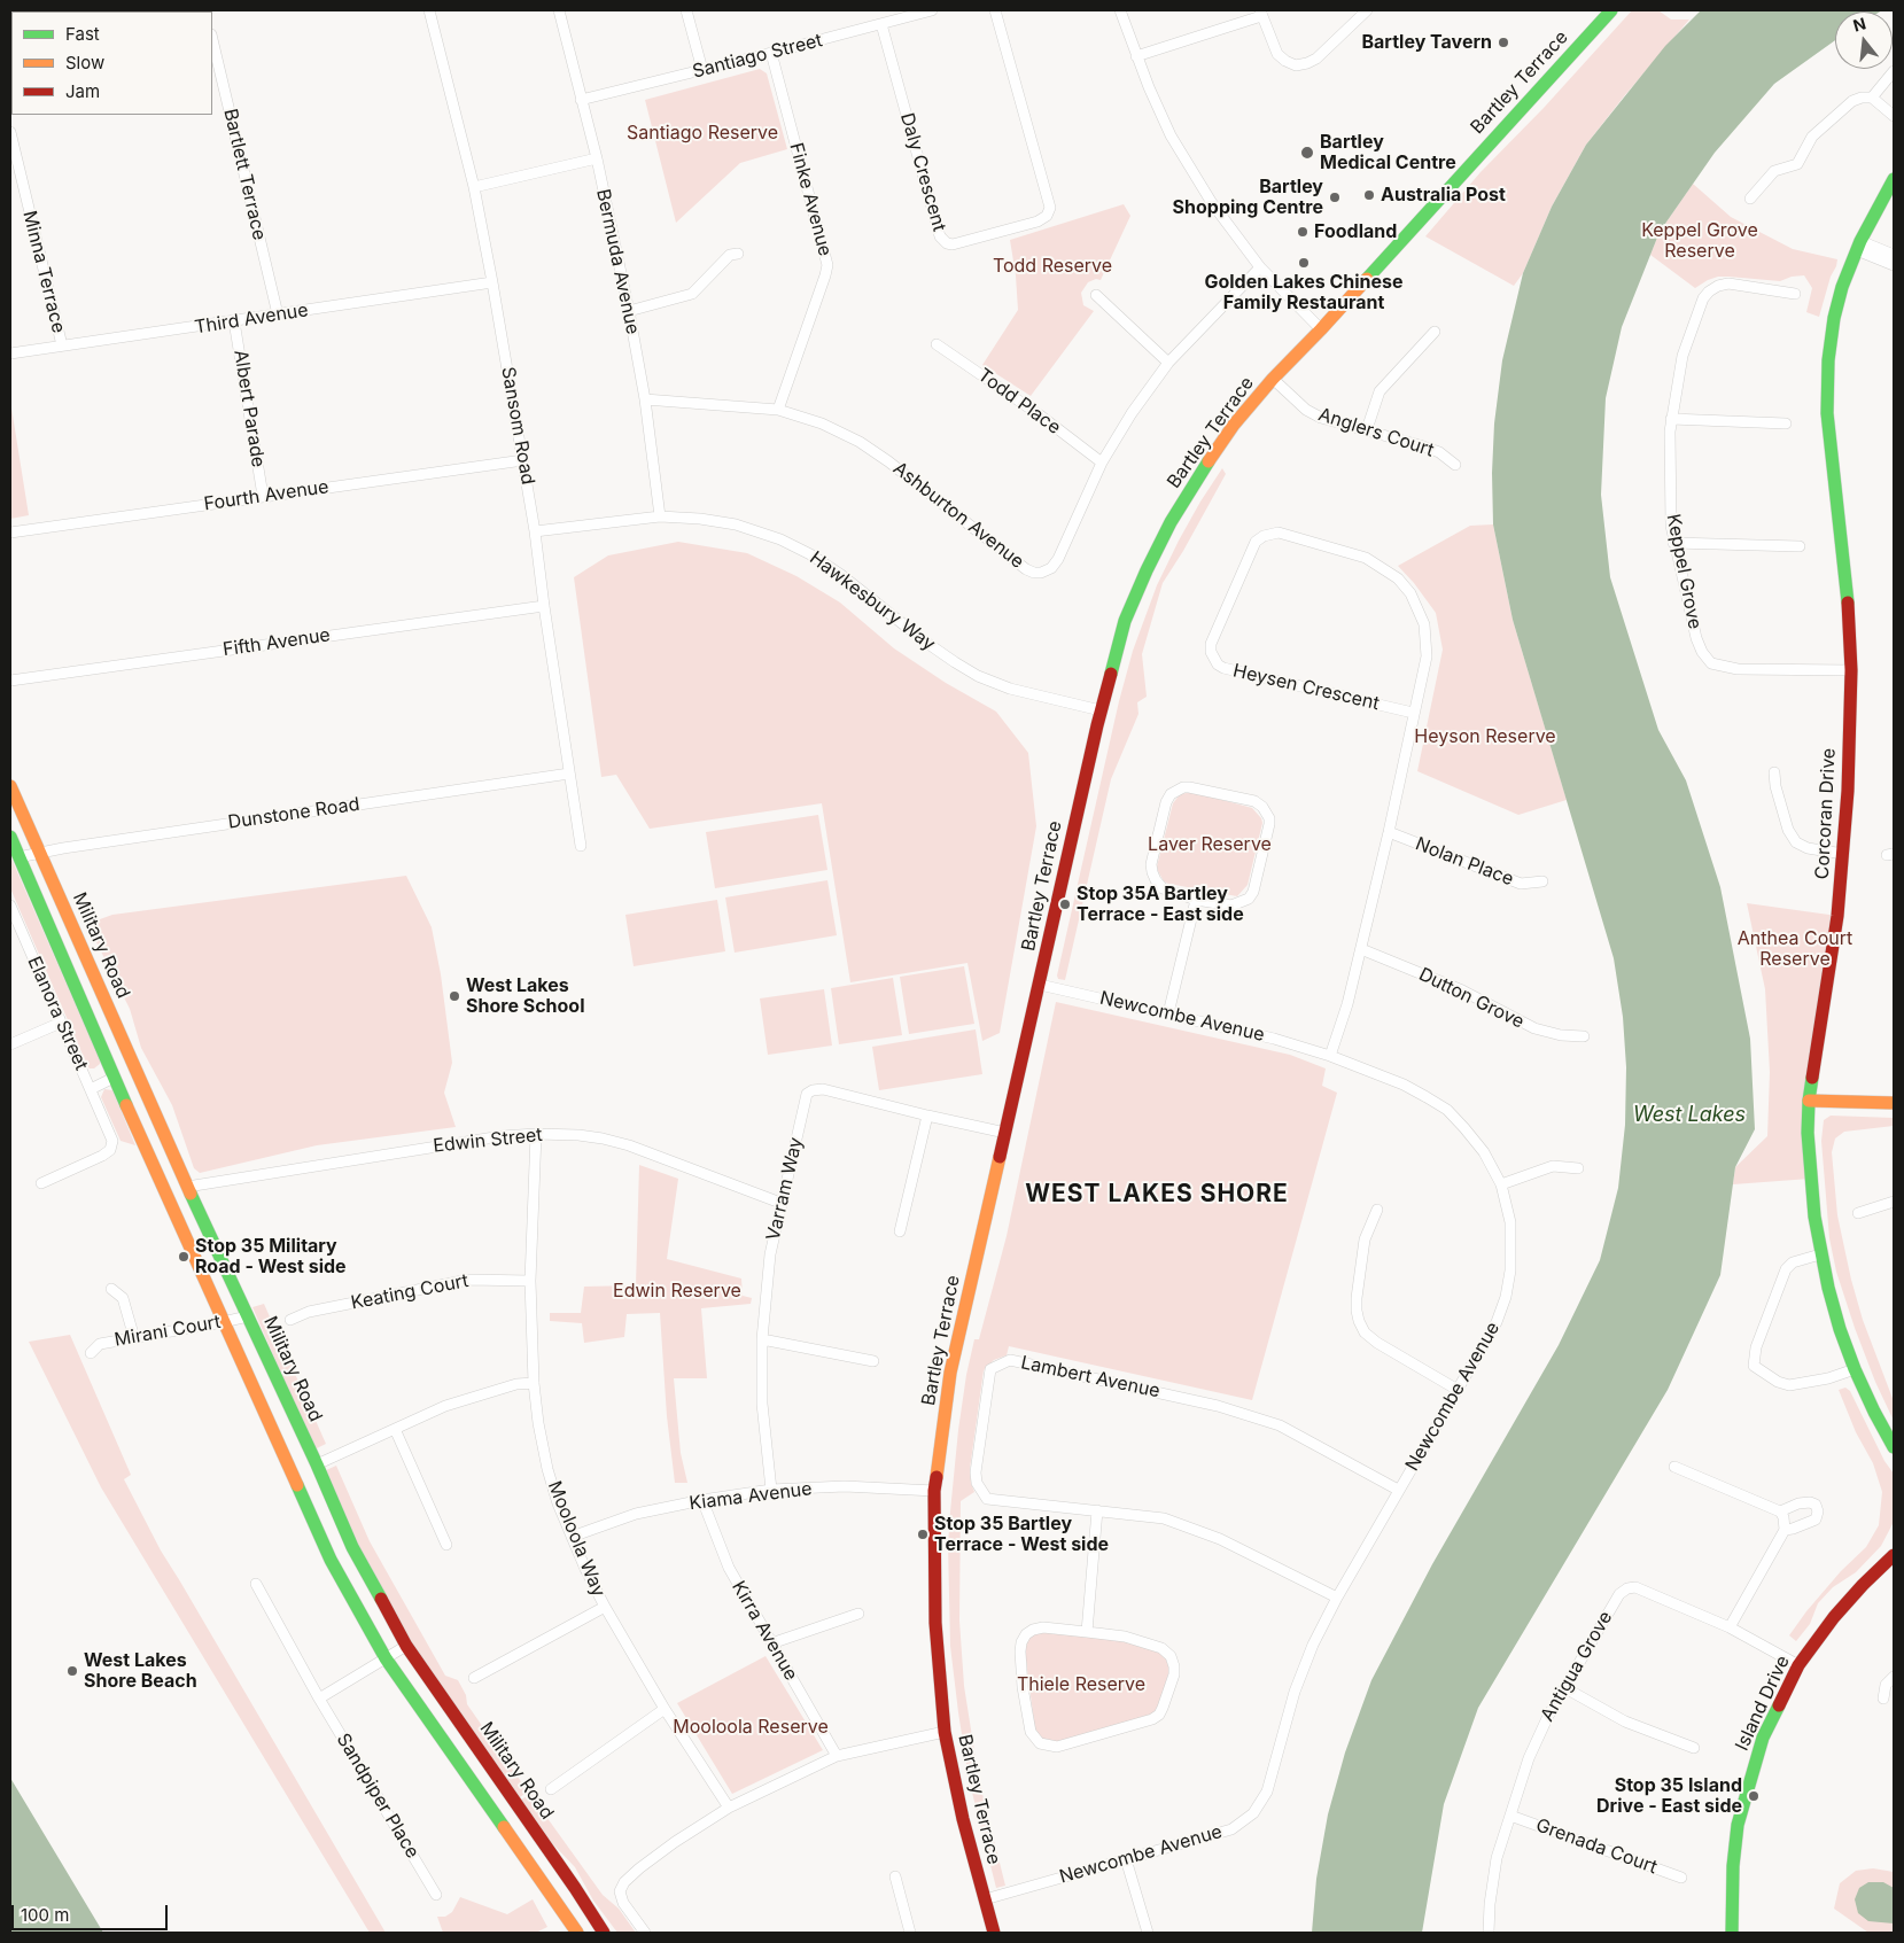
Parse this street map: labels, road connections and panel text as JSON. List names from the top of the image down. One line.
{"streets":{"street":["Santiago Street","Bartley Terrace","Daly Crescent","Bartlett Terrace","Finke Avenue","Bermuda Avenue","Minna Terrace","Third Avenue","Todd Place","Albert Parade","Sansom Road","Anglers Court","Fourth Avenue","Ashburton Avenue","Keppel Grove","Hawkesbury Way","Fifth Avenue","Heysen Crescent","Dunstone Road","Corcoran Drive","Nolan Place","Military Road","Dutton Grove","Elanora Street","Newcombe Avenue","Edwin Street","Varram Way","Keating Court","Mirani Court","Lambert Avenue","Kiama Avenue","Mooloola Way","Kirra Avenue","Antigua Grove","Island Drive","Sandpiper Place","Grenada Court"]},"crossings":[["Santiago Street","Daly Crescent"],["Santiago Street","Finke Avenue"],["Santiago Street","Bermuda Avenue"],["Bartley Terrace","Anglers Court"],["Bartley Terrace","Hawkesbury Way"],["Bartley Terrace","Newcombe Avenue"],["Bartley Terrace","Varram Way"],["Bartley Terrace","Kiama Avenue"],["Bartlett Terrace","Third Avenue"],["Finke Avenue","Ashburton Avenue"],["Bermuda Avenue","Ashburton Avenue"],["Bermuda Avenue","Hawkesbury Way"],["Minna Terrace","Third Avenue"],["Third Avenue","Albert Parade"],["Third Avenue","Sansom Road"],["Todd Place","Ashburton Avenue"],["Albert Parade","Fourth Avenue"],["Sansom Road","Fourth Avenue"],["Sansom Road","Hawkesbury Way"],["Sansom Road","Fifth Avenue"],["Sansom Road","Dunstone Road"],["Keppel Grove","Corcoran Drive"],["Heysen Crescent","Nolan Place"],["Heysen Crescent","Dutton Grove"],["Heysen Crescent","Newcombe Avenue"],["Dunstone Road","Military Road"],["Military Road","Edwin Street"],["Military Road","Mirani Court"],["Newcombe Avenue","Lambert Avenue"],["Edwin Street","Varram Way"],["Edwin Street","Mooloola Way"],["Varram Way","Kiama Avenue"],["Keating Court","Mooloola Way"],["Kiama Avenue","Mooloola Way"],["Kiama Avenue","Kirra Avenue"],["Antigua Grove","Island Drive"],["Antigua Grove","Grenada Court"]],"districts":["WEST LAKES SHORE"],"water":["West Lakes"],"parks":["Santiago Reserve","Keppel Grove Reserve","Todd Reserve","Heyson Reserve","Laver Reserve","Anthea Court Reserve","Edwin Reserve","Thiele Reserve","Mooloola Reserve"],"places":["Bartley Tavern","Bartley Medical Centre","Australia Post","Bartley Shopping Centre","Foodland","Golden Lakes Chinese Family Restaurant","Stop 35A Bartley Terrace - East side","West Lakes Shore School","Stop 35 Military Road - West side","Stop 35 Bartley Terrace - West side","West Lakes Shore Beach","Stop 35 Island Drive - East side"],"legend":["Fast","Slow","Jam"],"scale_bar":"100 m","north":"top"}
